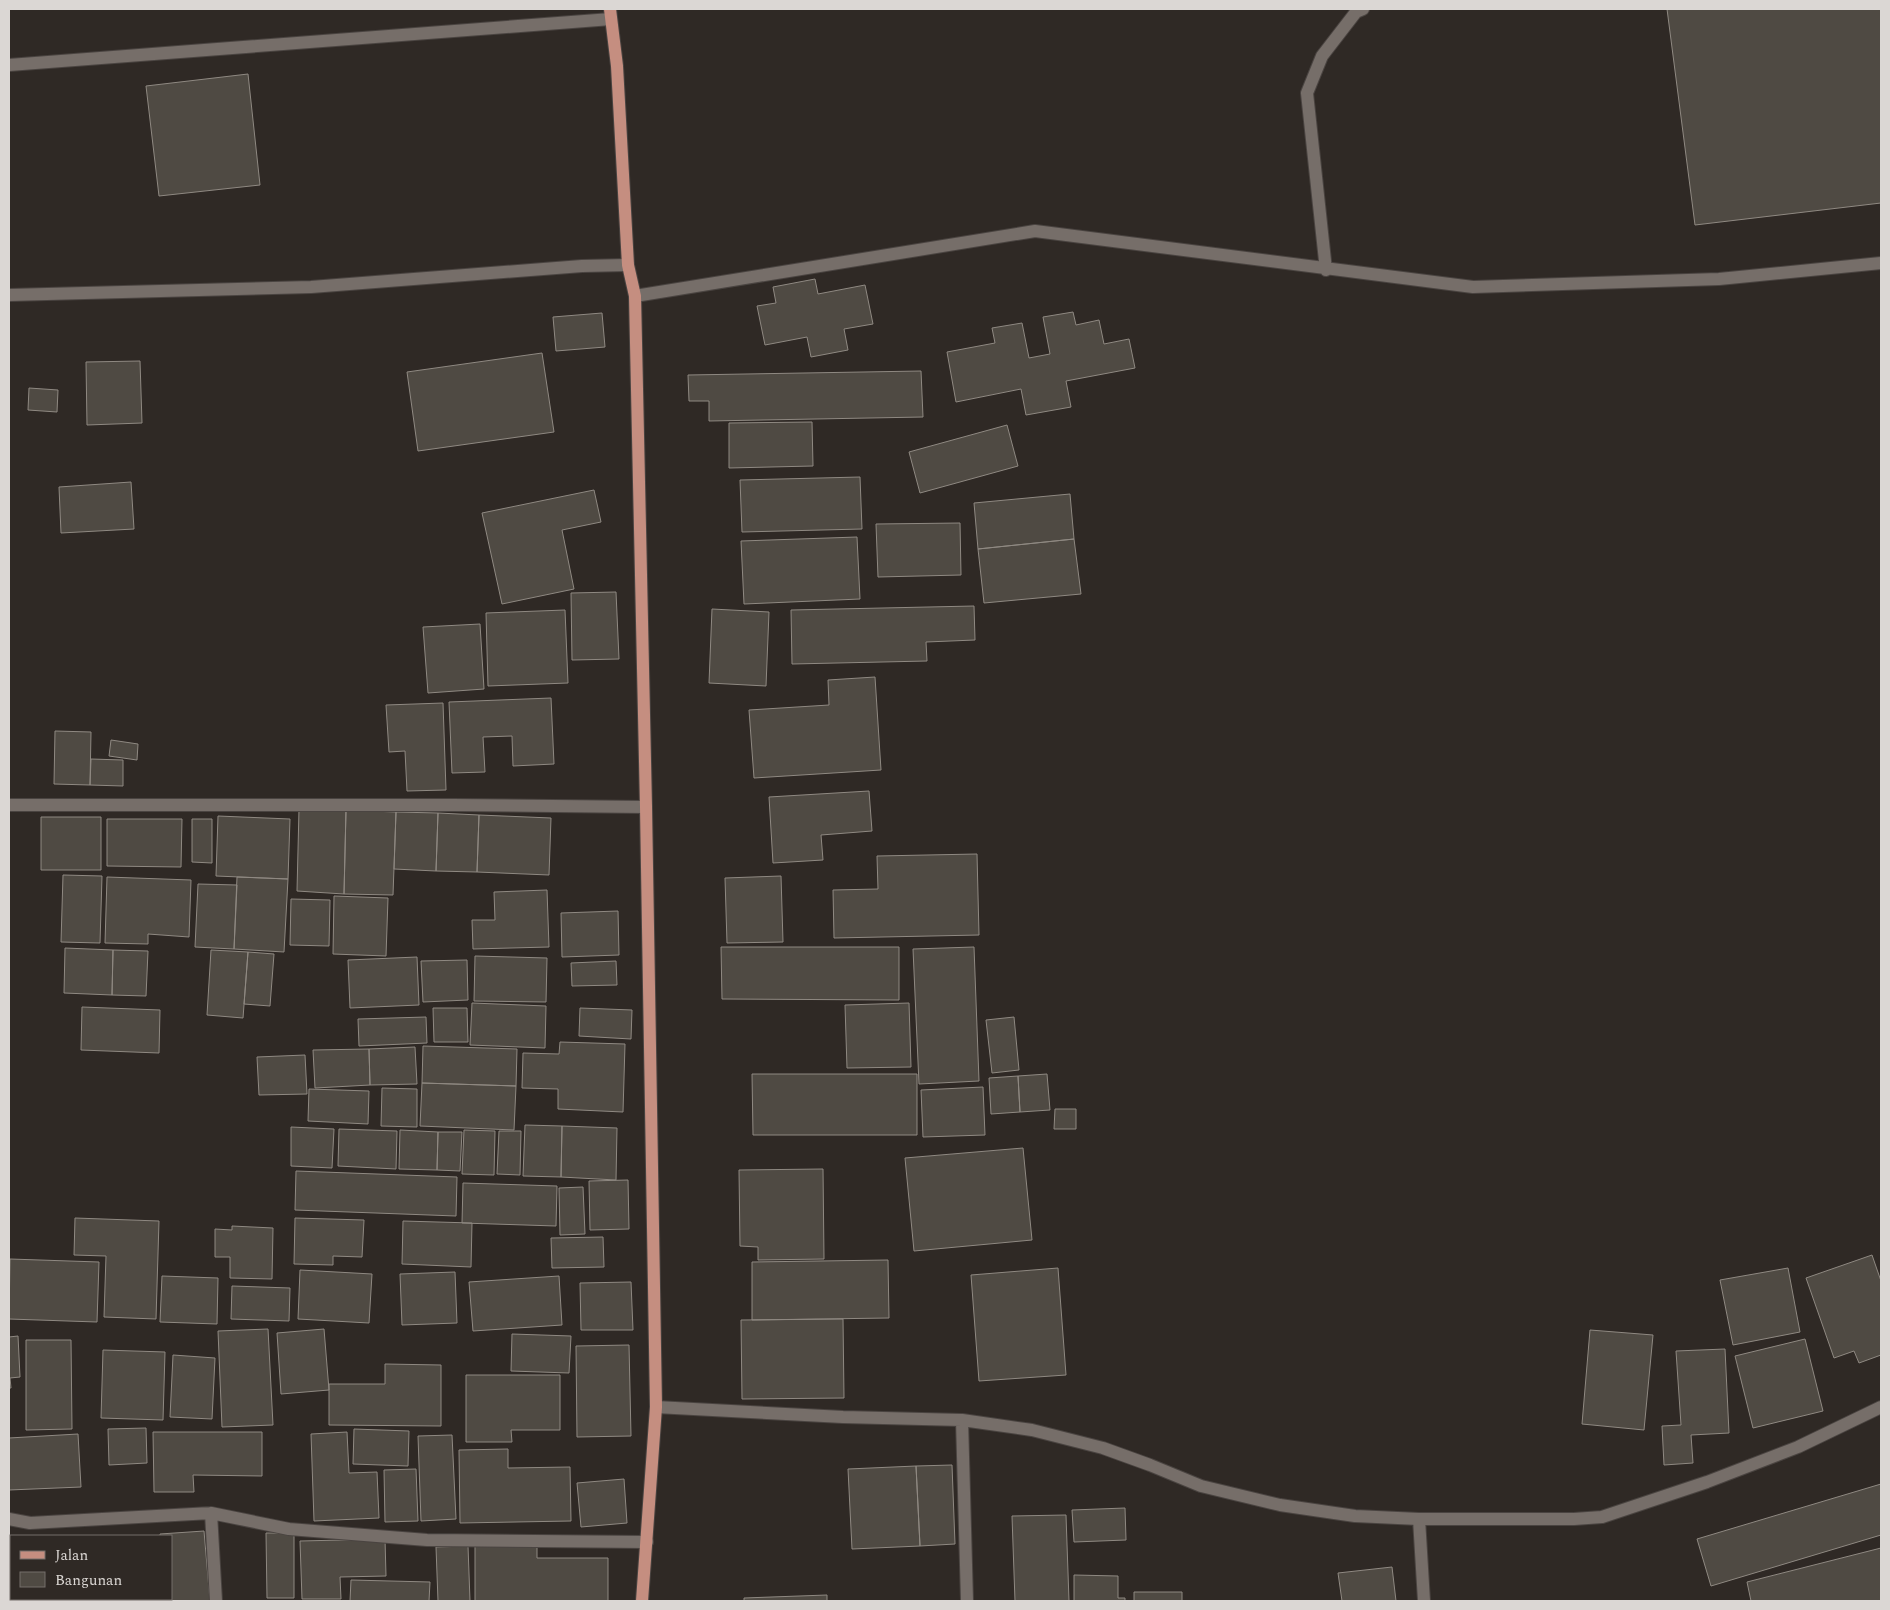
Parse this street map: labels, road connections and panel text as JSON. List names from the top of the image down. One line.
{"legend":["Jalan","Bangunan"]}
